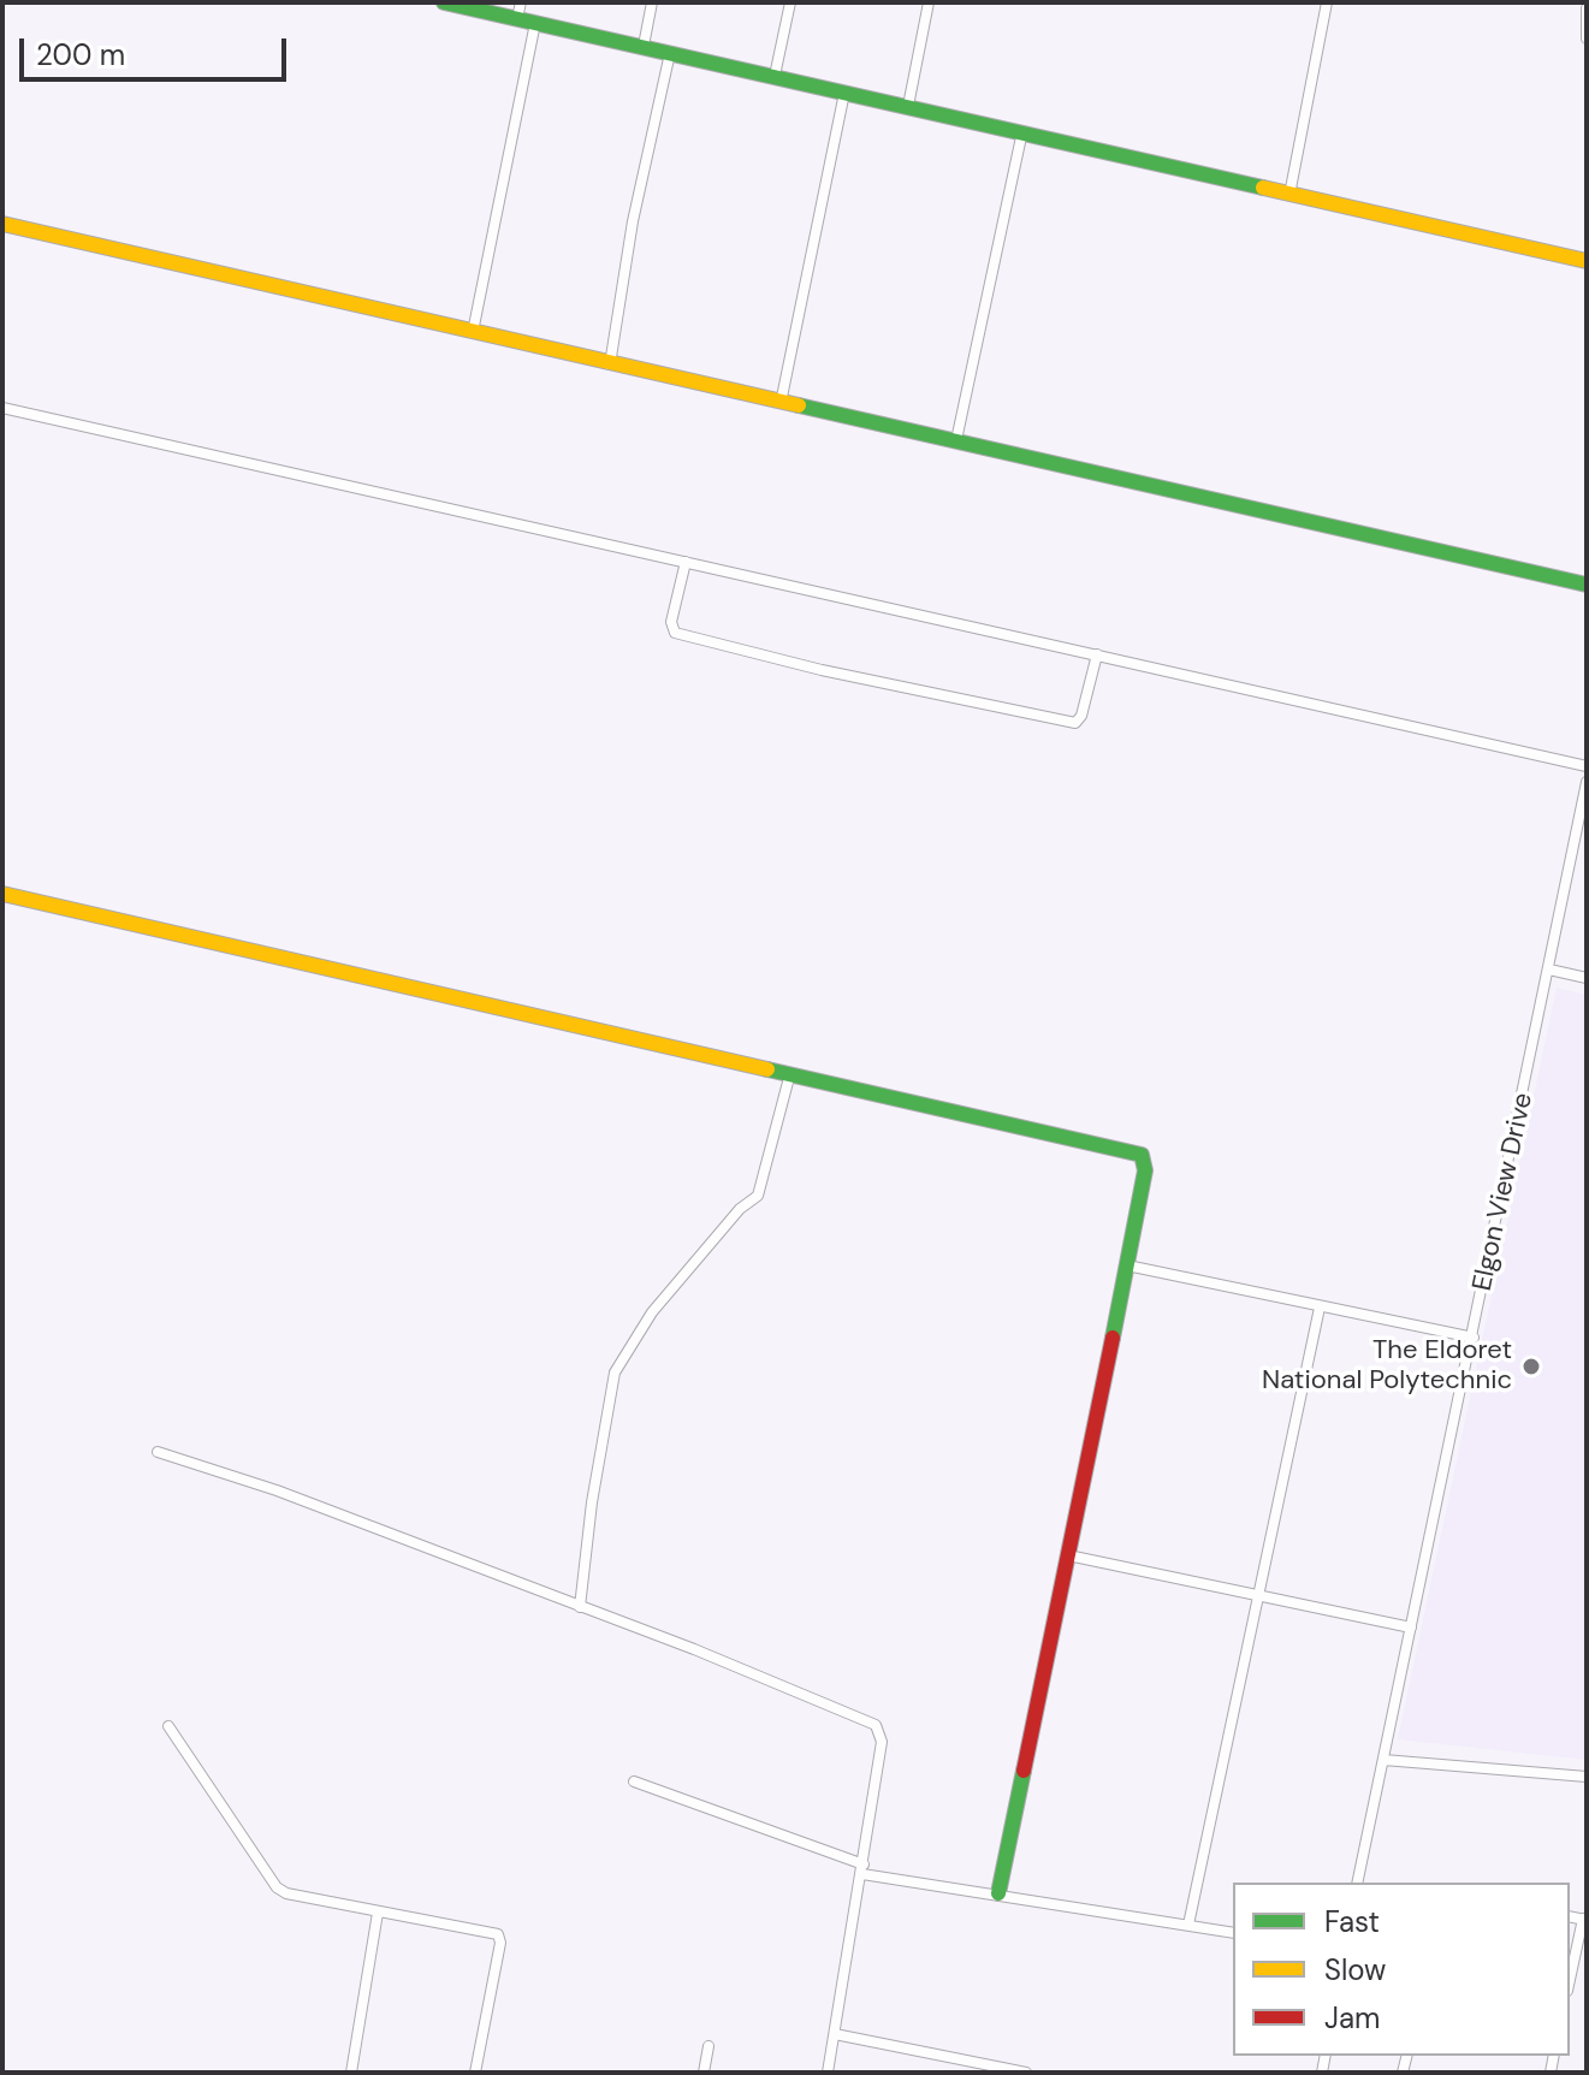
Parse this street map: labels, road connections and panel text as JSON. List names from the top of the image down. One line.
{"streets":{"street":["Elgon View Drive"]},"places":["The Eldoret National Polytechnic"],"legend":["Fast","Slow","Jam"],"scale_bar":"200 m"}
